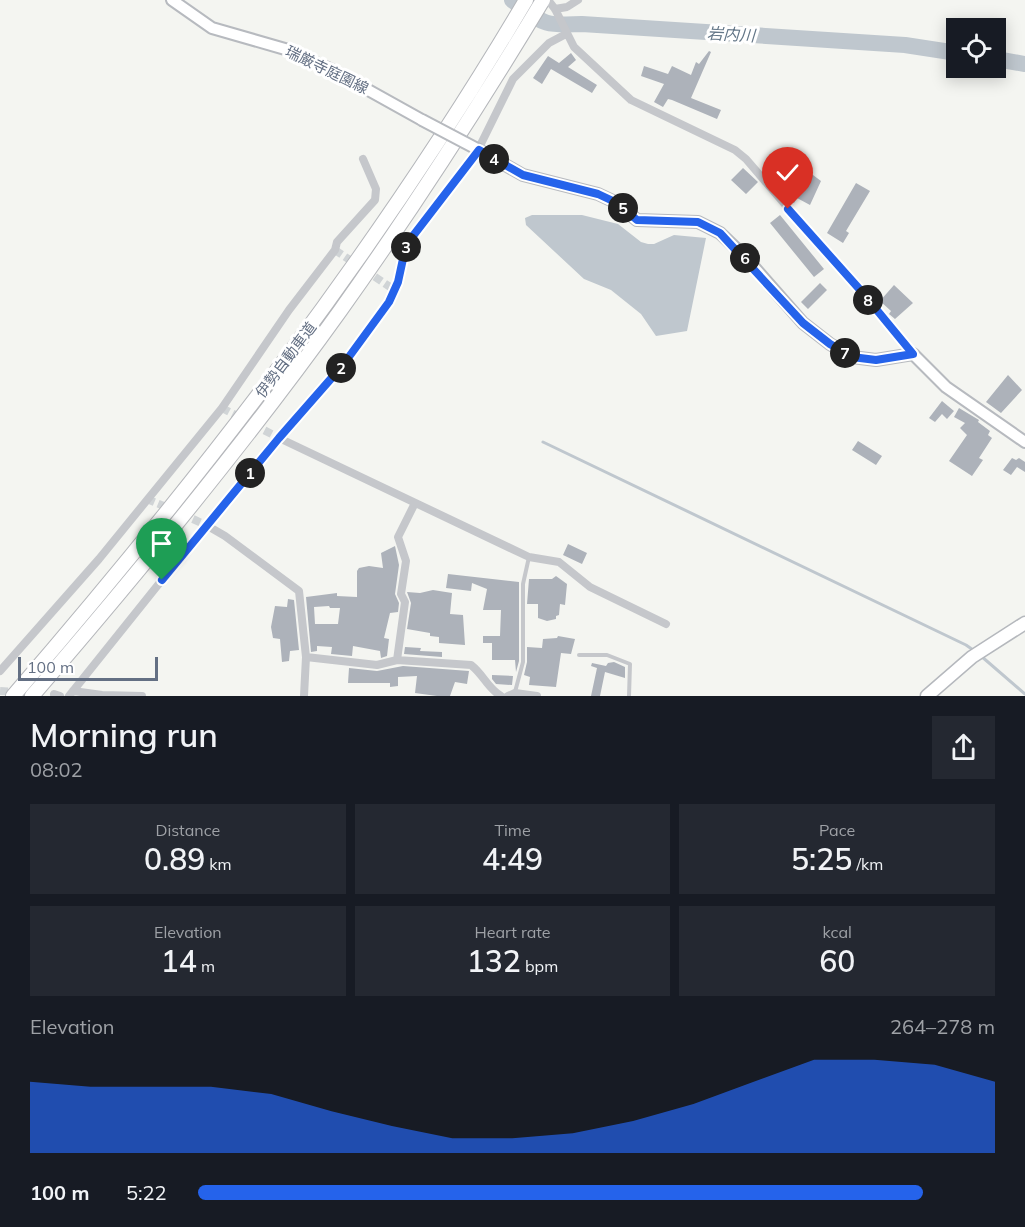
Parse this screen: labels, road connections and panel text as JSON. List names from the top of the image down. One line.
{"streets":{"highway":["伊勢自動車道"],"main road":["瑞厳寺庭園線"]},"water":["岩内川"],"scale_bar":"100 m","page":{"pins":["4","5","3","6","8","7","2","1"],"scale":"100 m","heading":["Morning run","08:02"],"stats":[["Distance","0.89 km"],["Time","4:49"],["Pace","5:25 /km"],["Elevation","14 m"],["Heart rate","132 bpm"],["kcal","60"]],"chart":["Elevation","264–278 m"],"list":[{"name":"100 m","note":"5:22"}]}}
